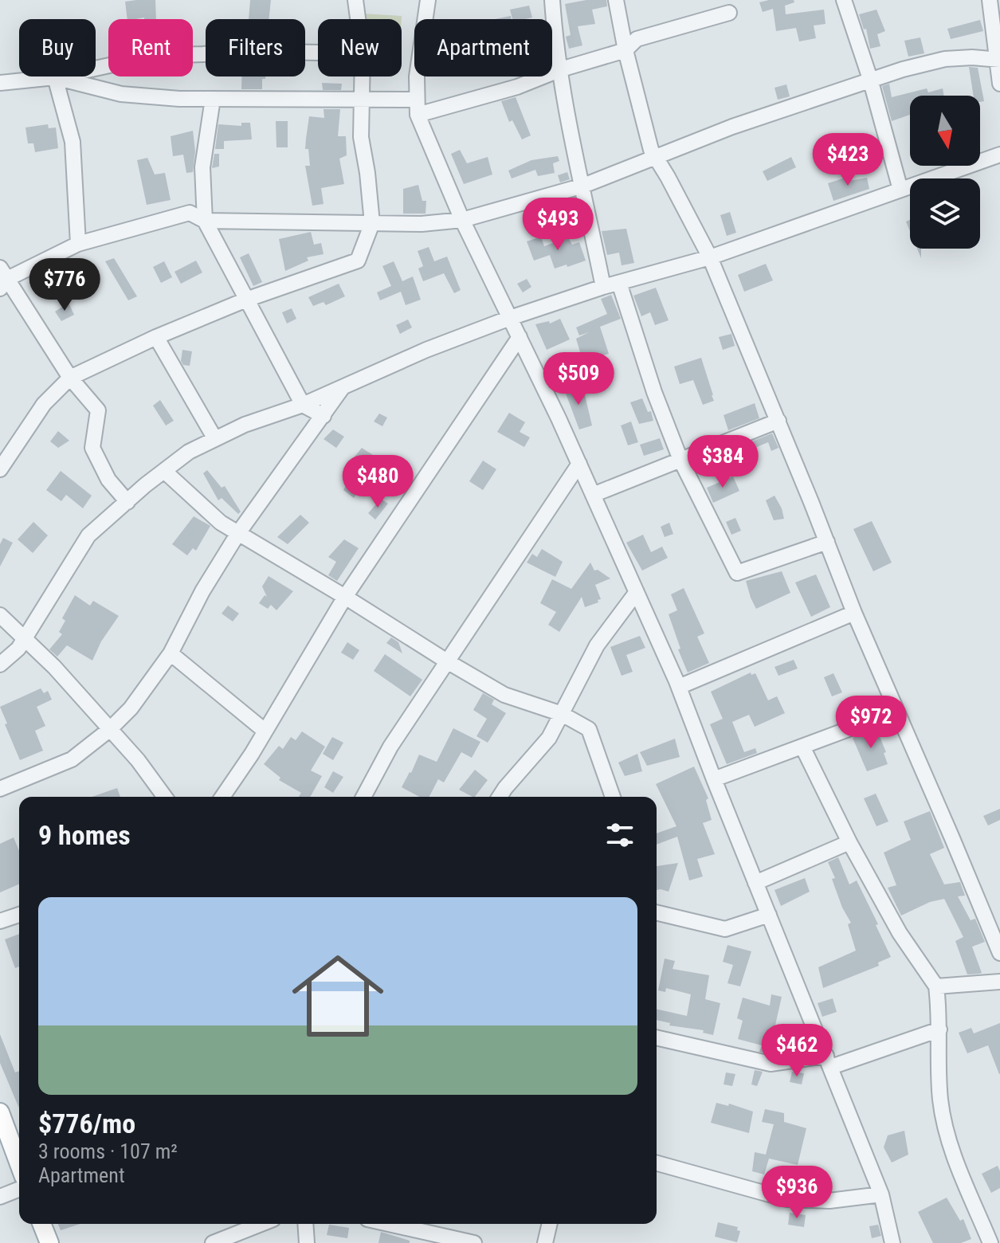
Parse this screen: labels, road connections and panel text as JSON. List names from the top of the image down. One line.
{"north":"bottom","page":{"chip":["Buy","Rent","Filters","New","Apartment"],"price":["$423","$493","$776","$509","$384","$480","$972","$462","$936"],"heading":"9 homes","list":[{"name":"$776/mo","note":"3 rooms · 107 m² · Apartment"}]}}
